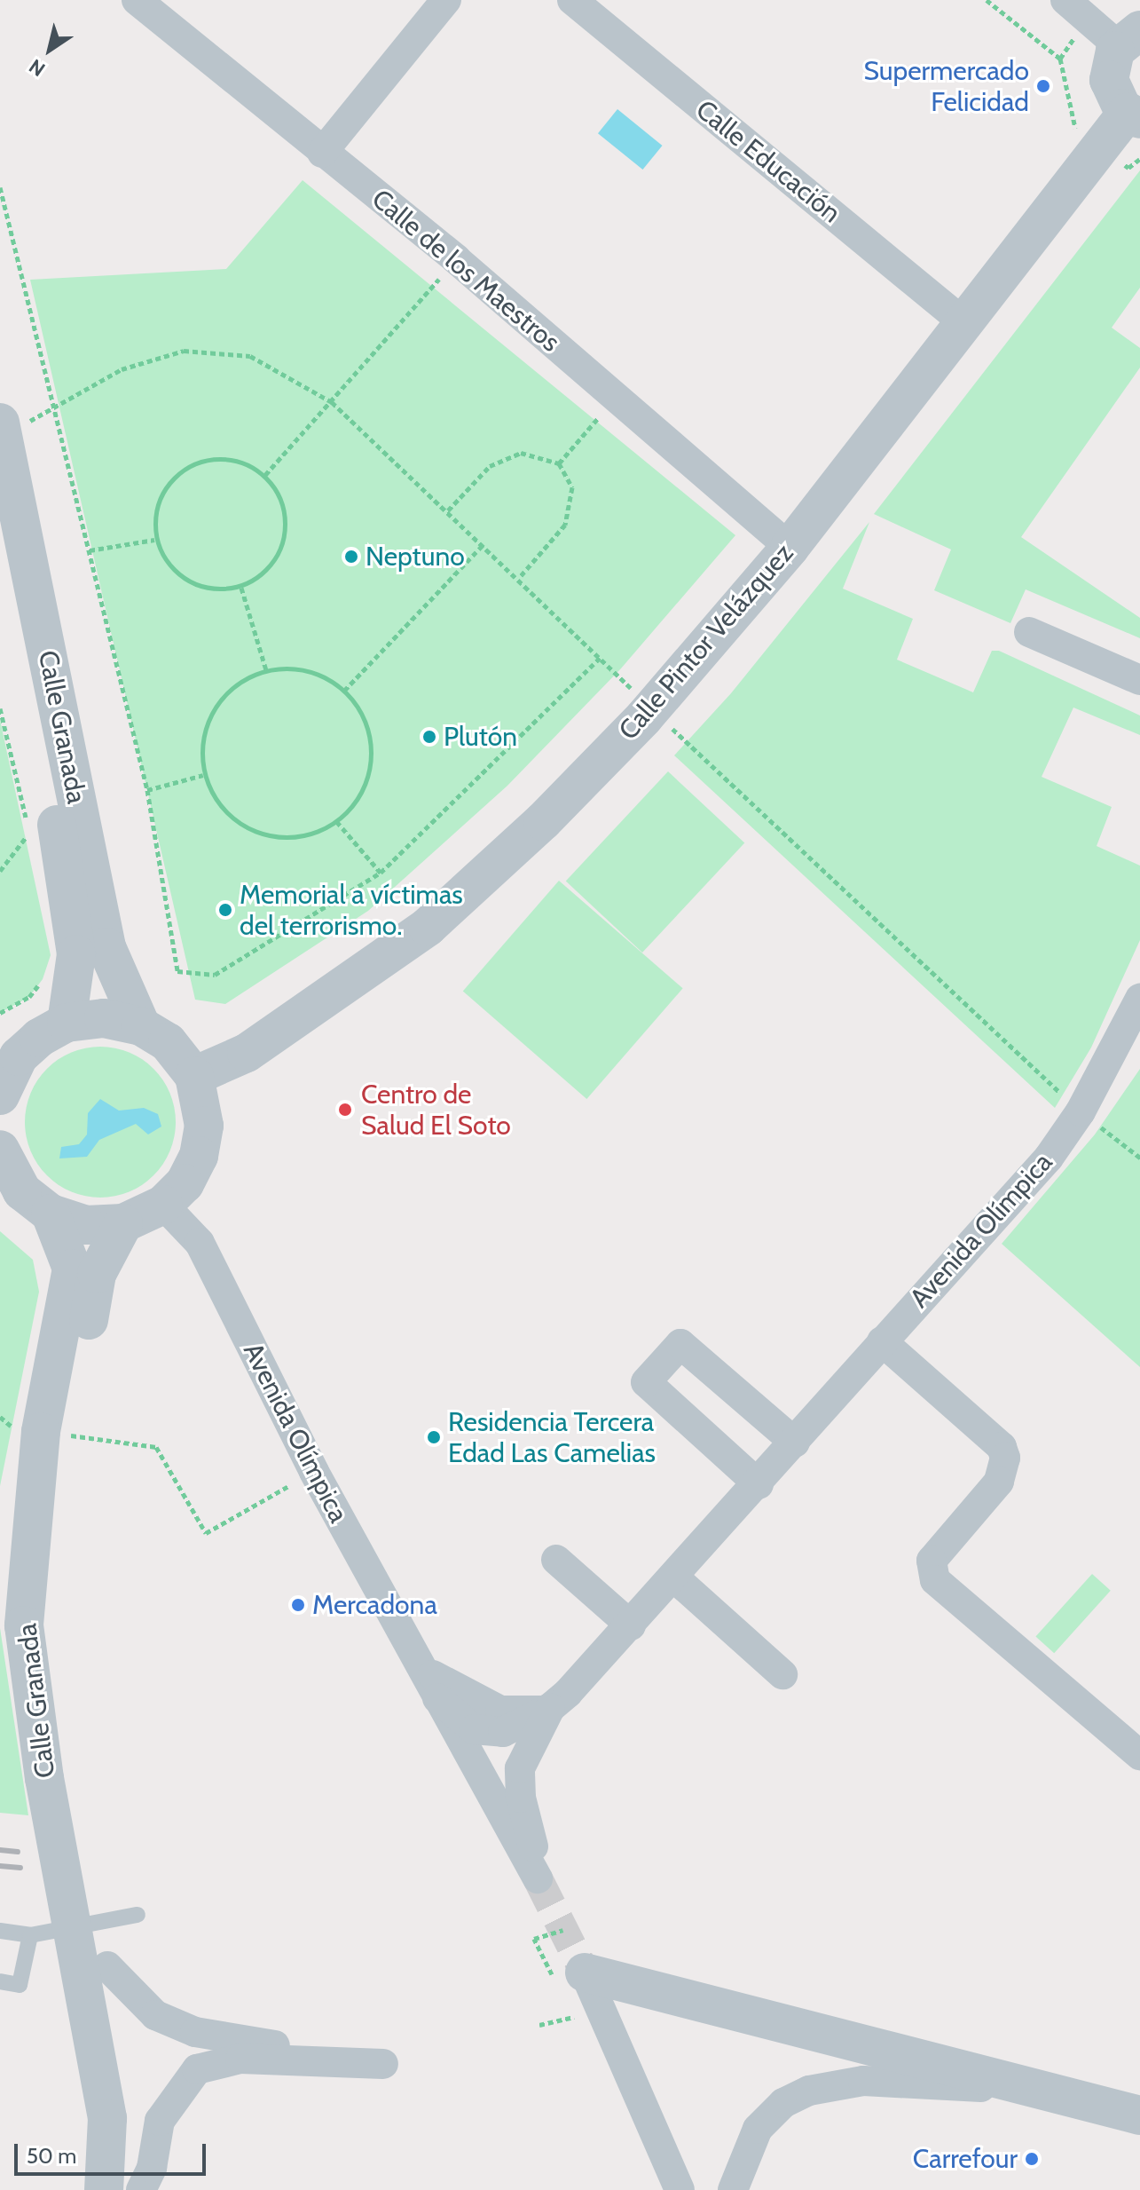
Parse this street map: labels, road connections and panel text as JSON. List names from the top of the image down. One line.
{"streets":{"street":["Calle Educación","Calle de los Maestros","Calle Pintor Velázquez","Calle Granada","Avenida Olímpica"]},"crossings":[["Calle Educación","Calle Pintor Velázquez"],["Calle de los Maestros","Calle Pintor Velázquez"]],"places":["Supermercado Felicidad","Neptuno","Plutón","Memorial a víctimas del terrorismo.","Centro de Salud El Soto","Residencia Tercera Edad Las Camelias","Mercadona","Carrefour"],"scale_bar":"50 m","north":"bottom left"}
